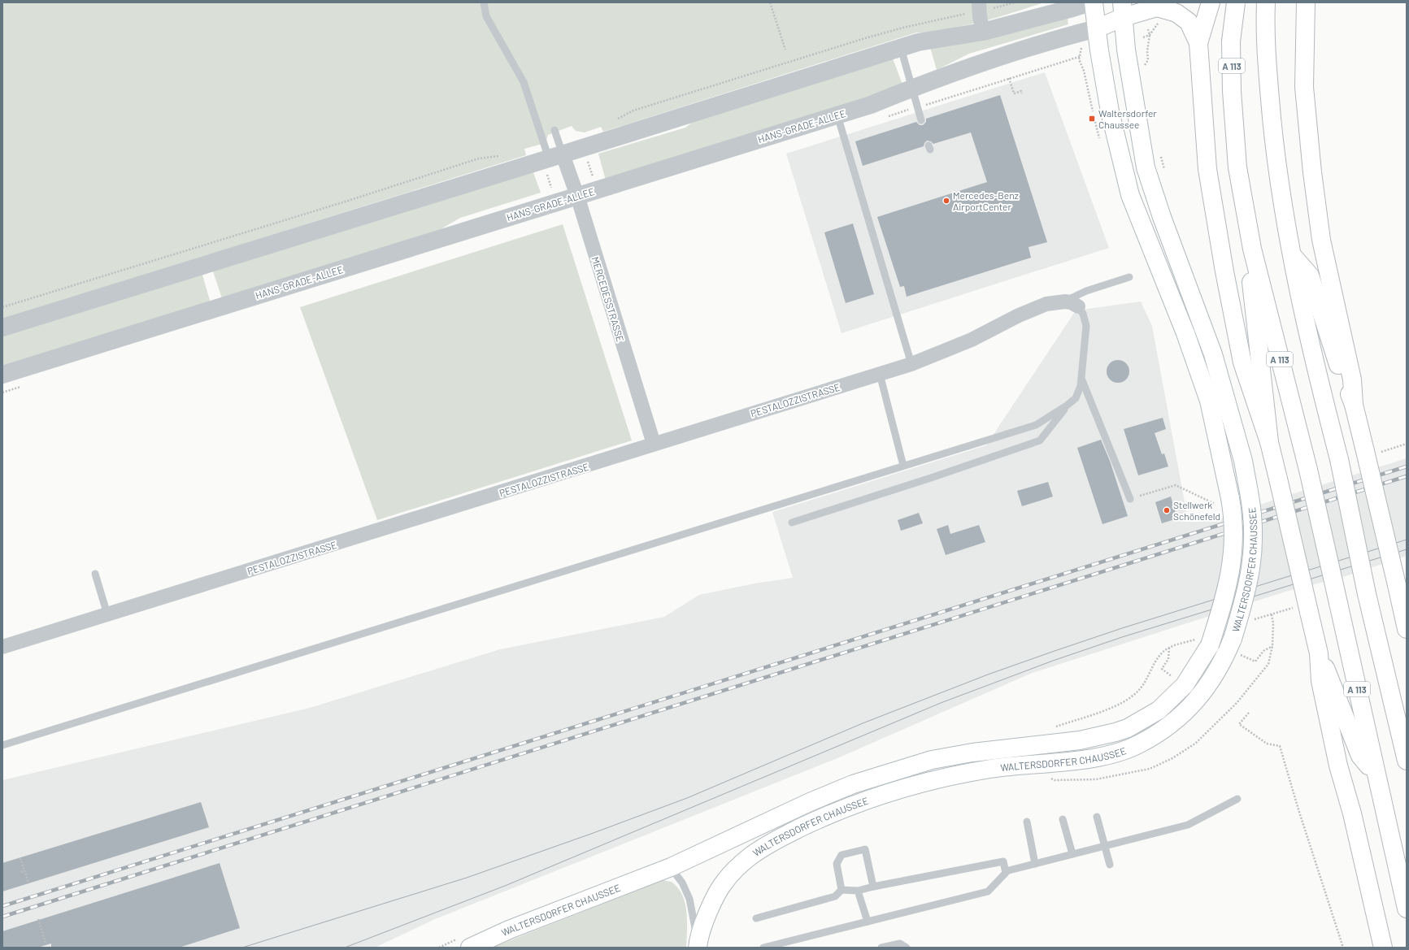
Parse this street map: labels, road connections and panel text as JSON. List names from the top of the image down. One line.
{"streets":{"main road":["A 113","WALTERSDORFER CHAUSSEE"],"street":["HANS-GRADE-ALLEE","MERCEDESSTRASSE","PESTALOZZISTRASSE"]},"crossings":[["HANS-GRADE-ALLEE","MERCEDESSTRASSE"],["HANS-GRADE-ALLEE","WALTERSDORFER CHAUSSEE"],["MERCEDESSTRASSE","PESTALOZZISTRASSE"]],"places":{"transit":["Waltersdorfer Chaussee"],"other":["Mercedes-Benz AirportCenter","Stellwerk Schönefeld"]}}
